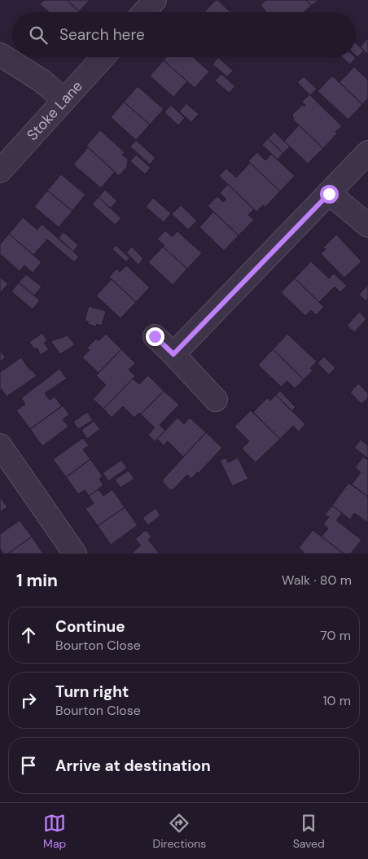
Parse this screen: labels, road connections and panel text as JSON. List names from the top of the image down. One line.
{"streets":{"street":["Stoke Lane"]},"page":{"search":"Search here","heading":["1 min","Walk · 80 m"],"list":[["Continue","Bourton Close","70 m"],["Turn right","Bourton Close","10 m"],"Arrive at destination"],"nav":["Map","Directions","Saved"]}}
